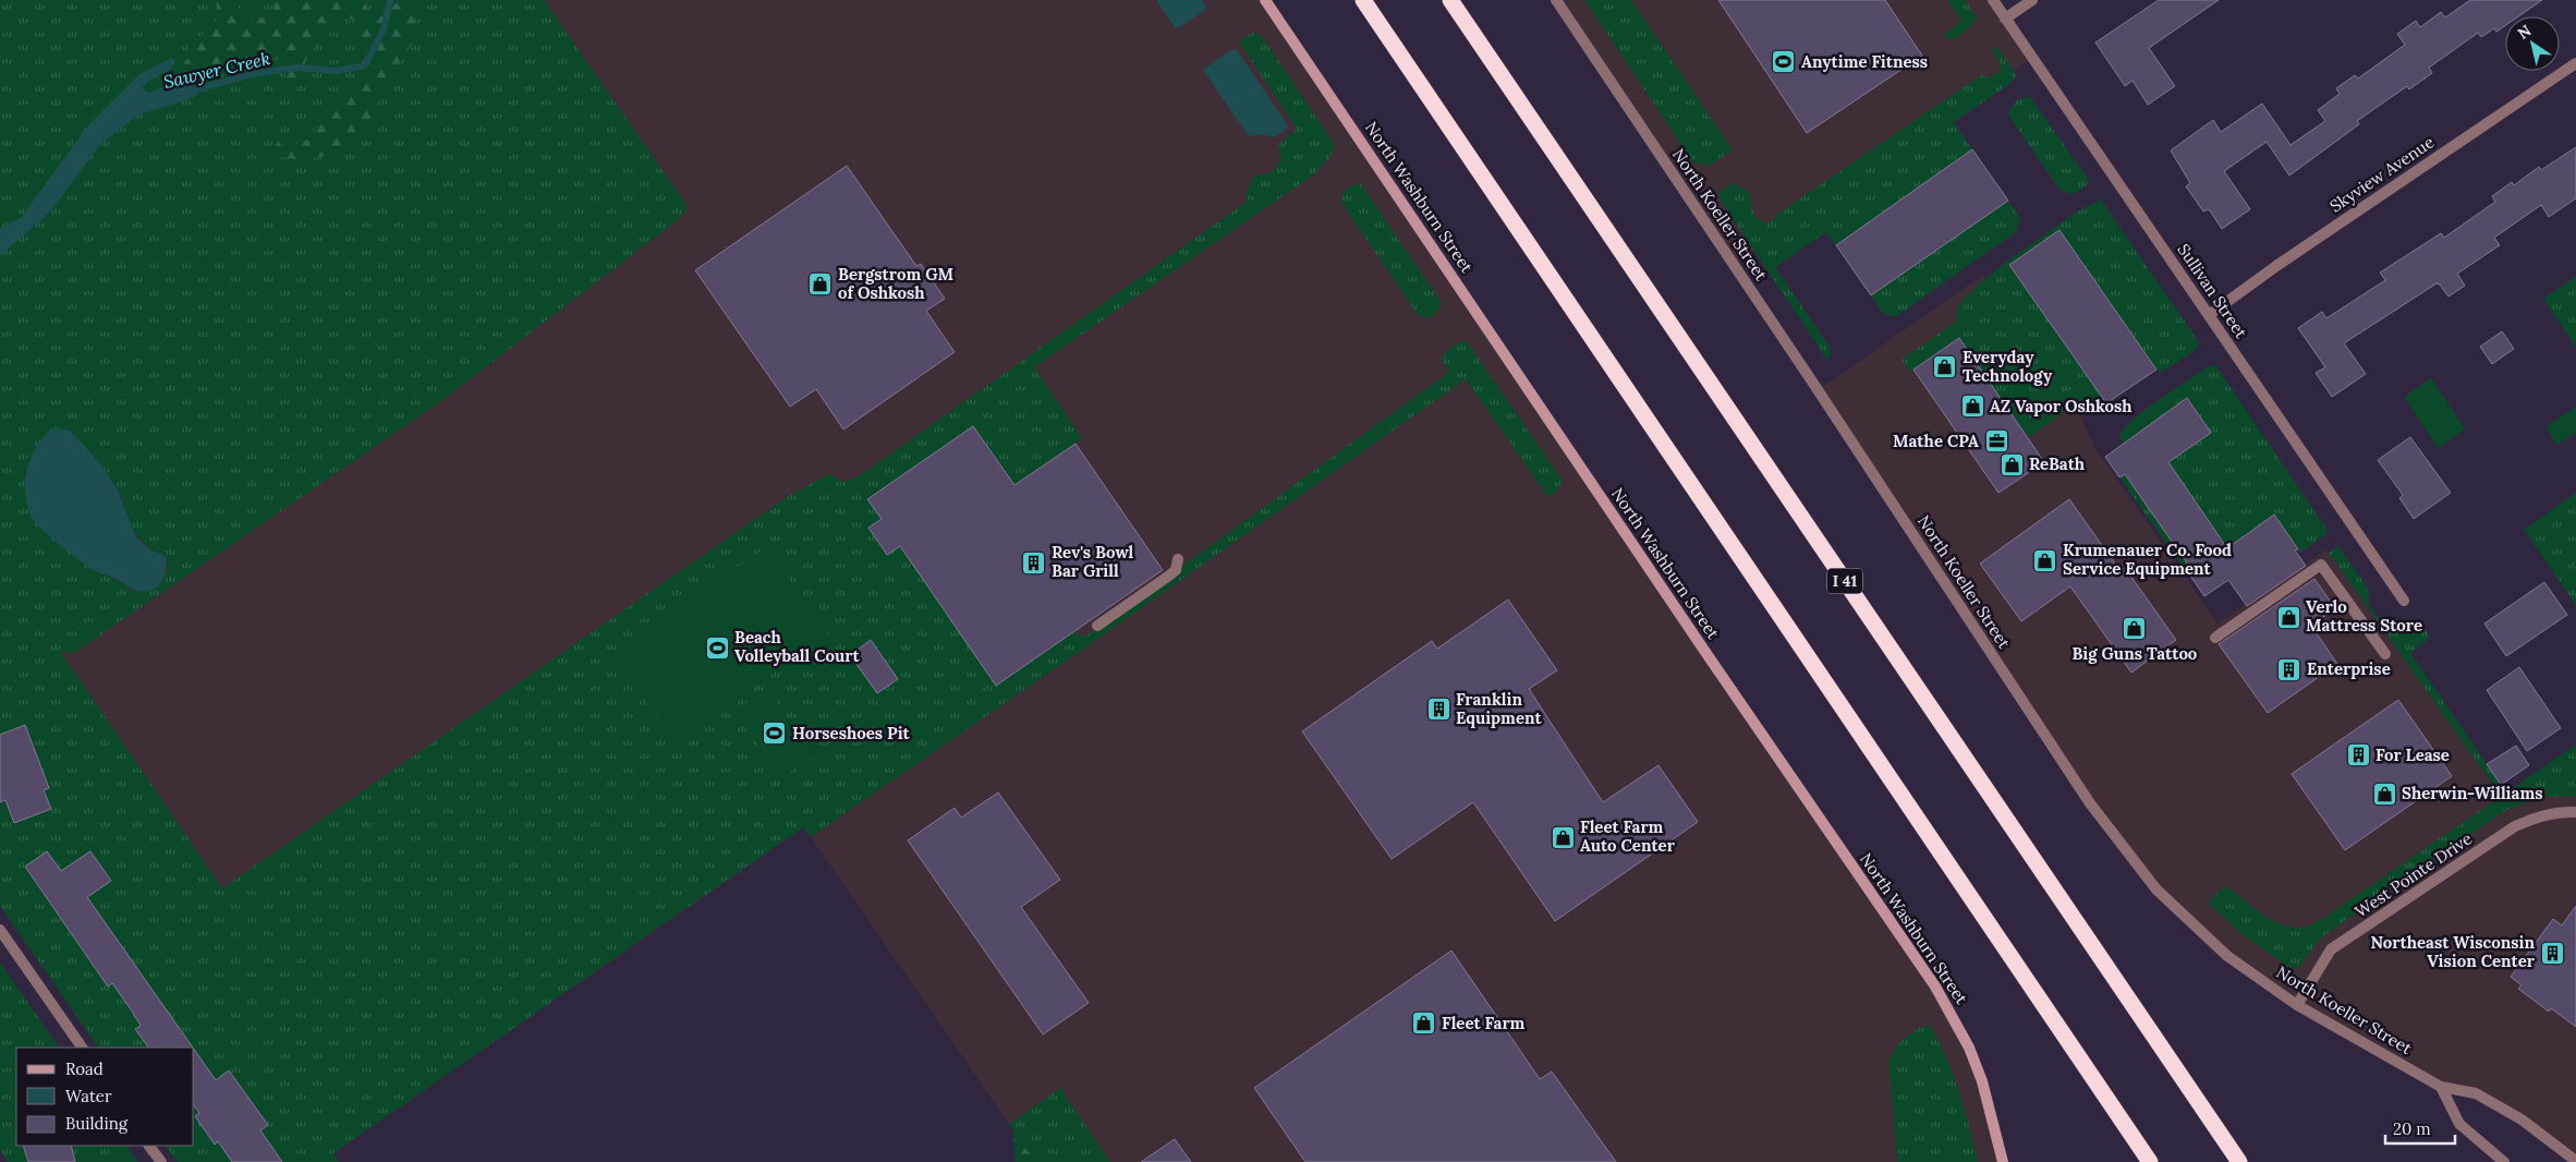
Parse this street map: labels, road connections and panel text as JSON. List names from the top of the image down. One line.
{"streets":{"highway":["I 41"],"street":["Skyview Avenue","North Washburn Street","North Koeller Street","Sullivan Street","West Pointe Drive"]},"crossings":[["Skyview Avenue","Sullivan Street"],["North Koeller Street","West Pointe Drive"]],"water":["Sawyer Creek"],"places":{"sports":["Anytime Fitness","Beach Volleyball Court","Horseshoes Pit"],"shop":["Bergstrom GM of Oshkosh","Everyday Technology","AZ Vapor Oshkosh","ReBath","Krumenauer Co. Food Service Equipment","Verlo Mattress Store","Big Guns Tattoo","Sherwin-Williams","Fleet Farm Auto Center","Fleet Farm"],"office":["Mathe CPA"],"building":["Rev's Bowl Bar Grill","Enterprise","Franklin Equipment","For Lease","Northeast Wisconsin Vision Center"]},"legend":["Road","Water","Building"],"scale_bar":"20 m","north":"top left"}
